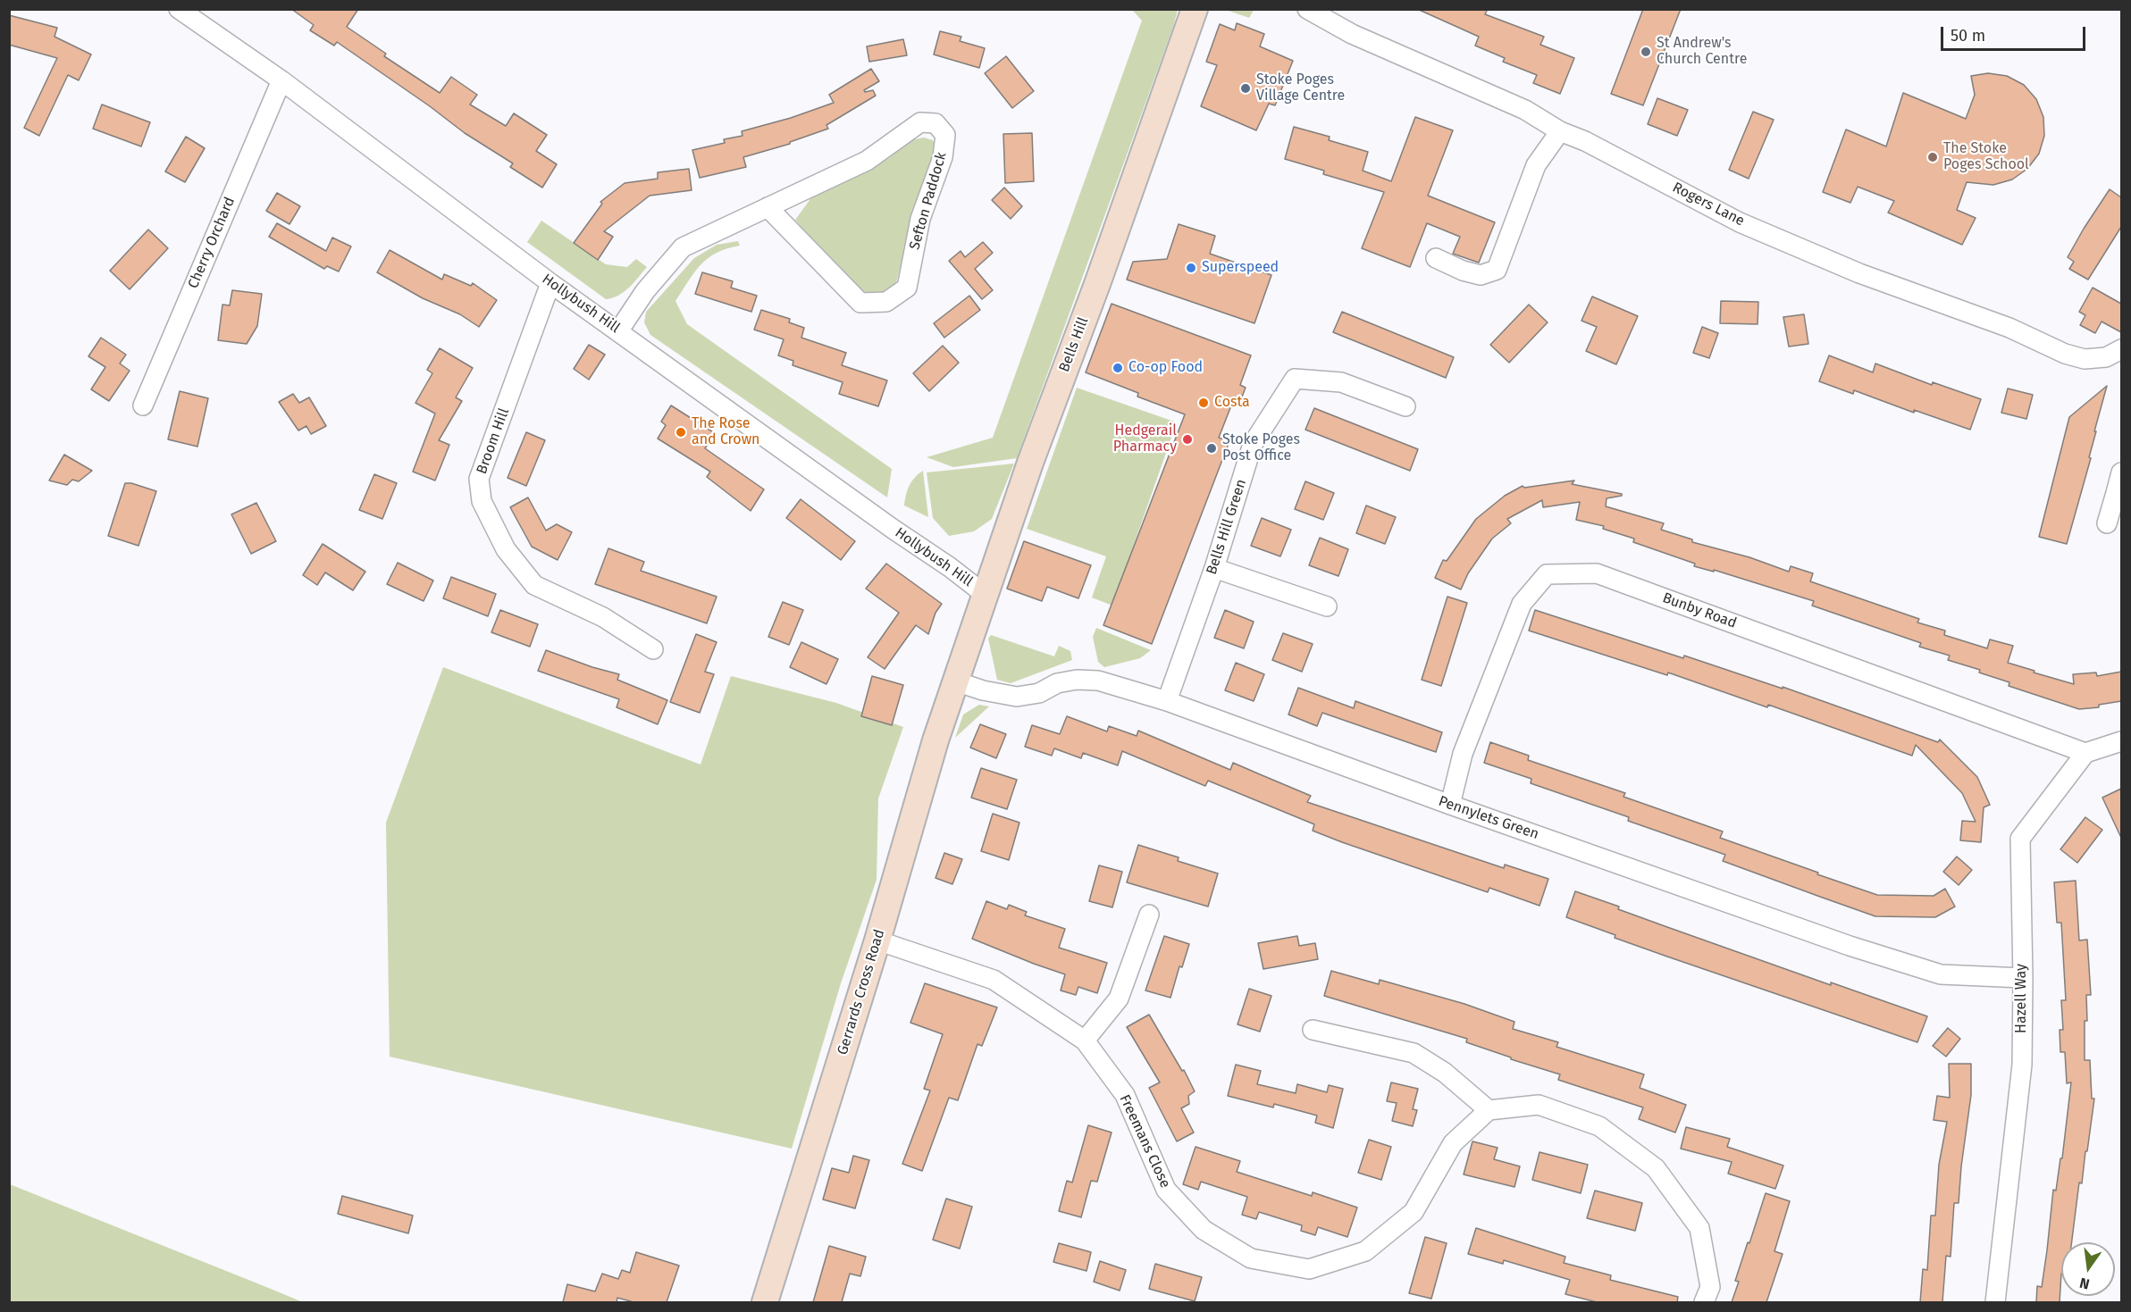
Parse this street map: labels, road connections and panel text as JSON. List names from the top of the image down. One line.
{"streets":{"main road":["Bells Hill","Gerrards Cross Road"],"street":["Sefton Paddock","Rogers Lane","Cherry Orchard","Hollybush Hill","Broom Hill","Bells Hill Green","Bunby Road","Pennylets Green","Hazell Way","Freemans Close"]},"crossings":[["Sefton Paddock","Hollybush Hill"],["Cherry Orchard","Hollybush Hill"],["Hollybush Hill","Bells Hill"],["Hollybush Hill","Broom Hill"],["Bells Hill","Pennylets Green"],["Bells Hill","Gerrards Cross Road"],["Bells Hill Green","Pennylets Green"],["Bunby Road","Pennylets Green"],["Bunby Road","Hazell Way"],["Pennylets Green","Gerrards Cross Road"],["Pennylets Green","Hazell Way"],["Gerrards Cross Road","Freemans Close"]],"places":["St Andrew's Church Centre","Stoke Poges Village Centre","The Stoke Poges School","Superspeed","Co-op Food","Costa","The Rose and Crown","Hedgerail Pharmacy","Stoke Poges Post Office"],"scale_bar":"50 m","north":"bottom"}
